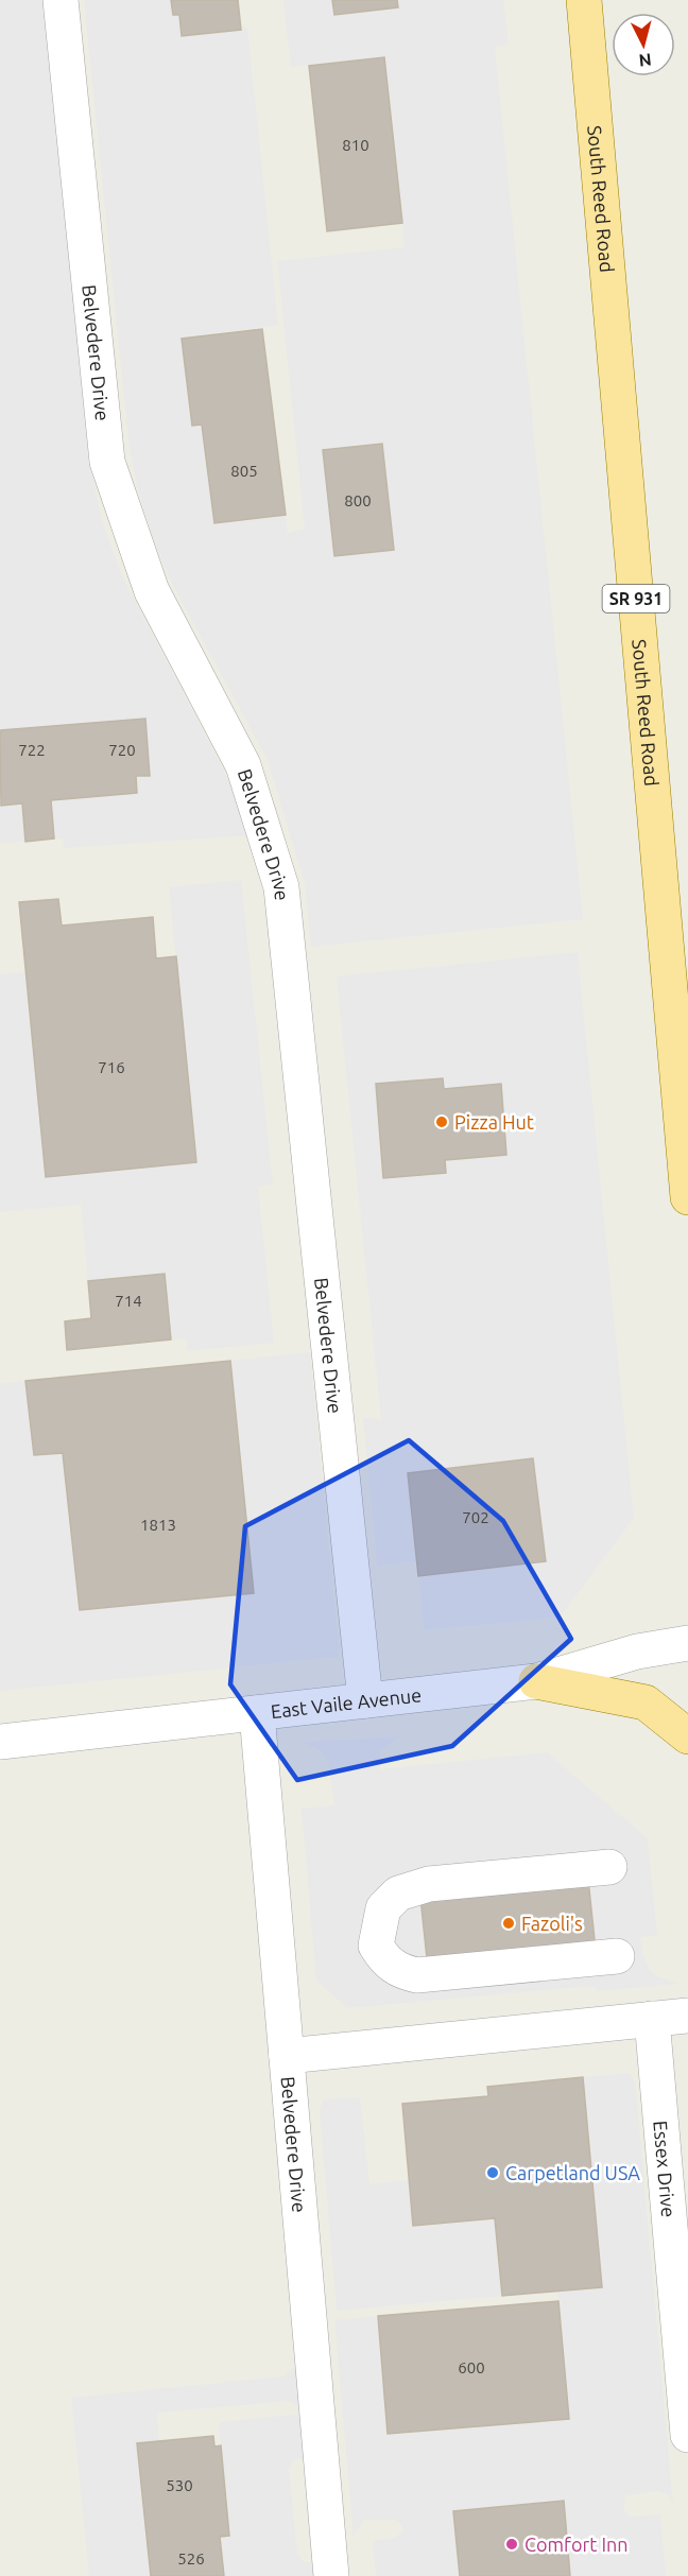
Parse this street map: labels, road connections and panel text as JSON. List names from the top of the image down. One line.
{"streets":{"main road":["South Reed Road","SR 931"],"street":["Belvedere Drive","East Vaile Avenue","Essex Drive"]},"crossings":[["Belvedere Drive","East Vaile Avenue"]],"places":["Pizza Hut","Fazoli's","Carpetland USA","Comfort Inn"],"house_numbers":["810","805","800","722","720","716","714","702","1813","600","530","526"],"north":"bottom"}
